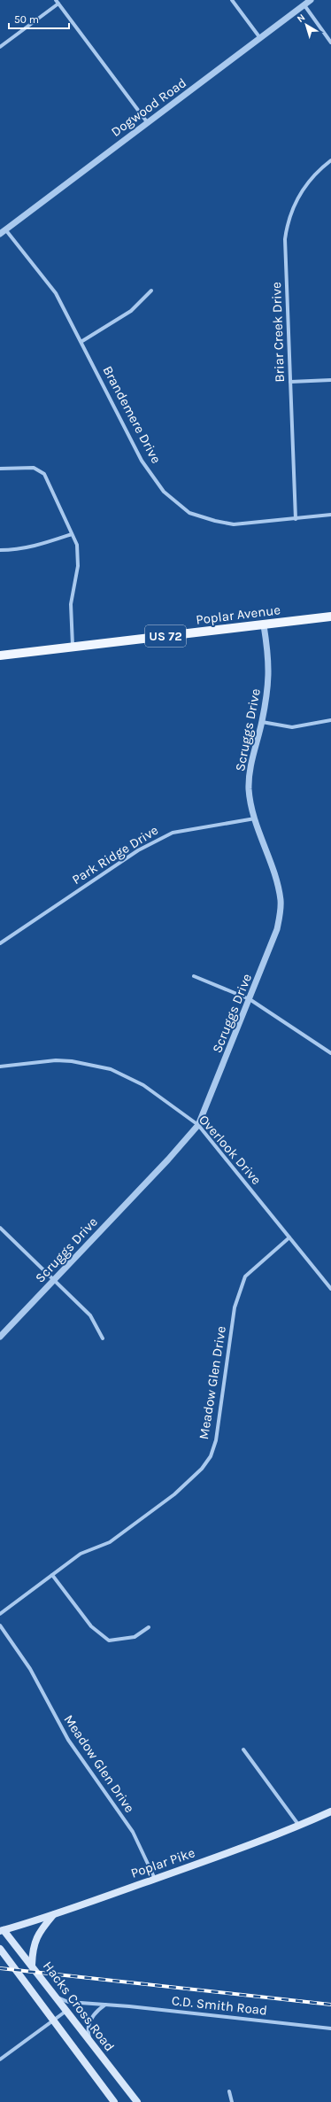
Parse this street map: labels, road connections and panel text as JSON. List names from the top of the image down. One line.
{"streets":{"main road":["Poplar Avenue","US 72","Poplar Pike","Hacks Cross Road"],"street":["Dogwood Road","Briar Creek Drive","Brandemere Drive","Scruggs Drive","Park Ridge Drive","Overlook Drive","Meadow Glen Drive","C.D. Smith Road"]},"crossings":[["Dogwood Road","Brandemere Drive"],["Briar Creek Drive","Brandemere Drive"],["Poplar Avenue","Scruggs Drive"],["Scruggs Drive","Park Ridge Drive"],["Scruggs Drive","Overlook Drive"],["Overlook Drive","Meadow Glen Drive"],["Meadow Glen Drive","Poplar Pike"],["Poplar Pike","Hacks Cross Road"],["C.D. Smith Road","Hacks Cross Road"]],"scale_bar":"50 m","north":"top left"}
